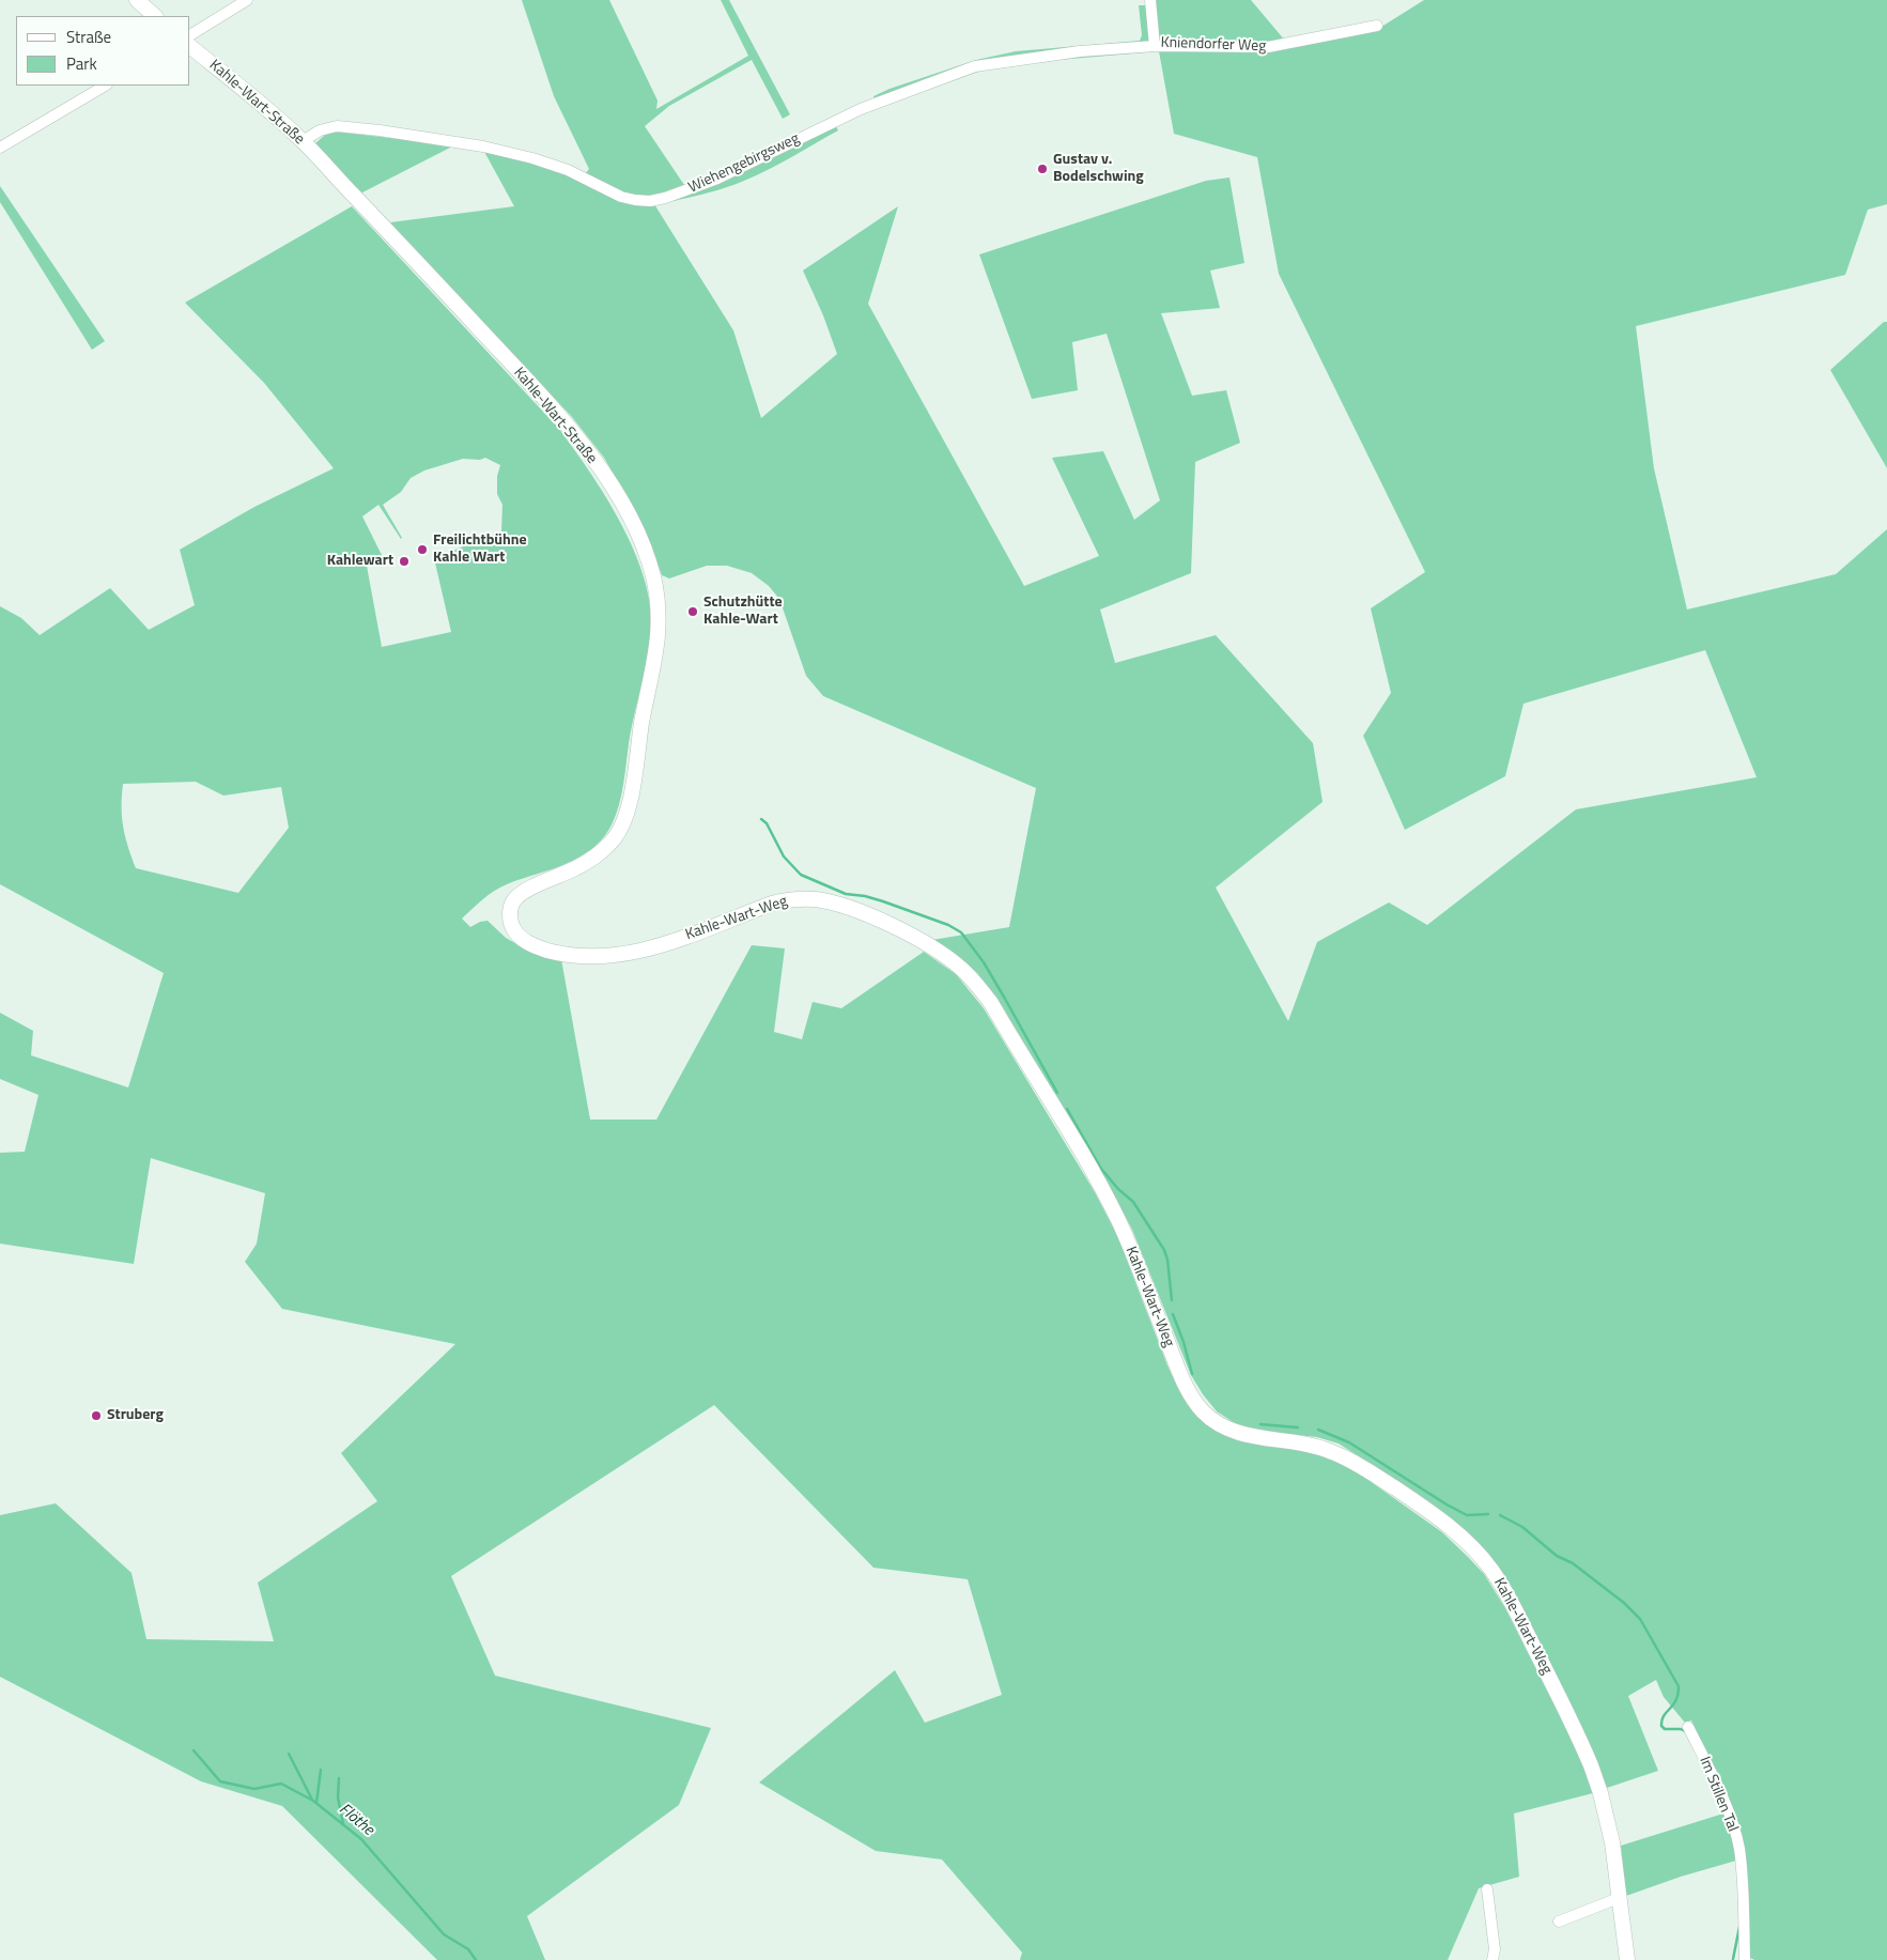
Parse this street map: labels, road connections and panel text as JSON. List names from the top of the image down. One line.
{"streets":{"street":["Kniendorfer Weg","Kahle-Wart-Straße","Wiehengebirgsweg","Kahle-Wart-Weg","Im Stillen Tal"]},"crossings":[["Kniendorfer Weg","Wiehengebirgsweg"],["Kahle-Wart-Straße","Wiehengebirgsweg"],["Kahle-Wart-Straße","Kahle-Wart-Weg"]],"water":["Flöthe"],"places":["Gustav v. Bodelschwing","Freilichtbühne Kahle Wart","Kahlewart","Schutzhütte Kahle-Wart","Struberg"],"legend":["Straße","Park"]}
